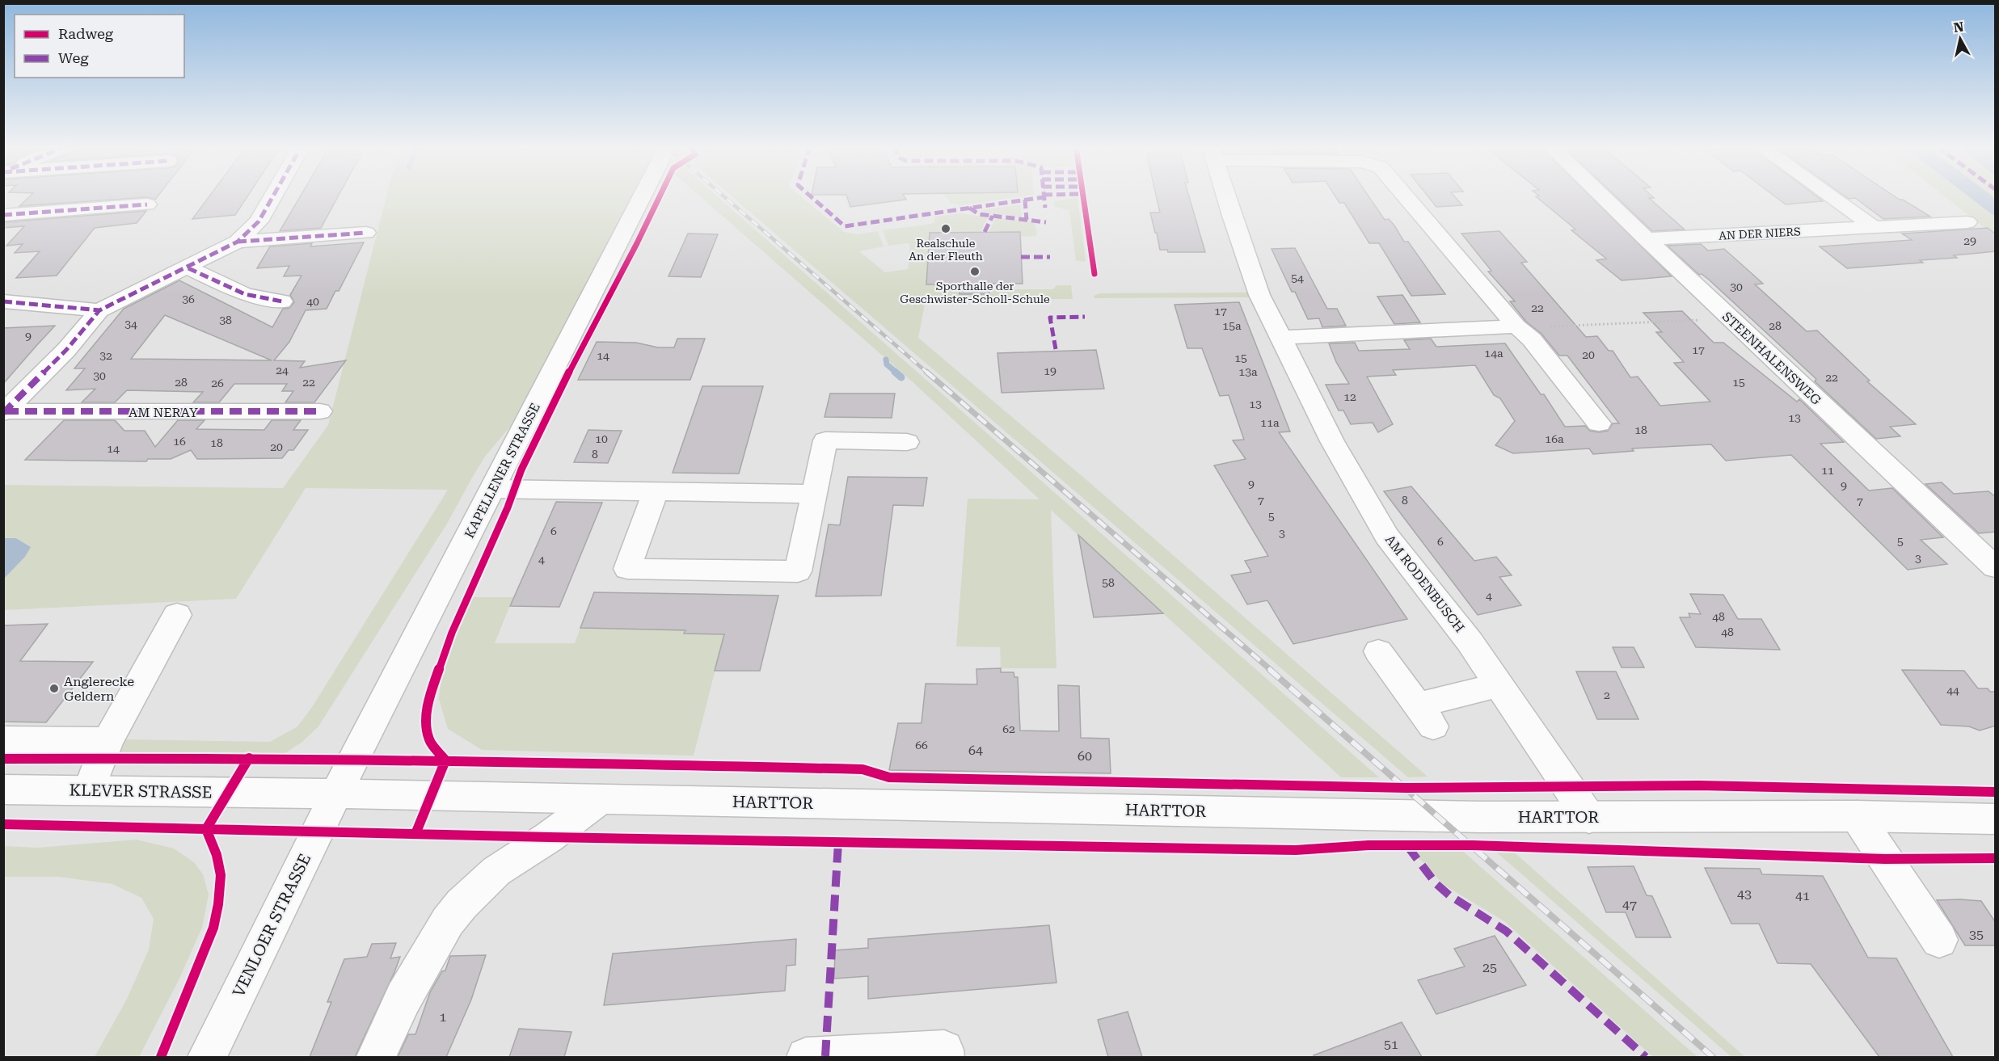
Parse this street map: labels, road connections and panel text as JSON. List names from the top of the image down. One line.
{"streets":{"street":["AN DER NIERS","STEENHALENSWEG","AM NERAY","KAPELLENER STRASSE","AM RODENBUSCH","KLEVER STRASSE","HARTTOR","VENLOER STRASSE"]},"crossings":[["AN DER NIERS","STEENHALENSWEG"],["KAPELLENER STRASSE","KLEVER STRASSE"],["KAPELLENER STRASSE","HARTTOR"],["KAPELLENER STRASSE","VENLOER STRASSE"],["AM RODENBUSCH","HARTTOR"],["KLEVER STRASSE","HARTTOR"],["KLEVER STRASSE","VENLOER STRASSE"],["HARTTOR","VENLOER STRASSE"]],"places":["Realschule An der Fleuth","Sporthalle der Geschwister-Scholl-Schule","Anglerecke Geldern"],"house_numbers":["29","54","30","36","40","22","17","38","34","15a","28","9","17","14a","20","32","14","15","24","19","13a","30","22","28","22","15","26","12","13","13","11a","18","10","16a","16","18","20","14","8","11","9","9","7","8","7","5","6","3","6","5","3","4","58","4","48","48","44","2","62","66","64","60","43","41","47","35","25","1","51"],"legend":["Radweg","Weg"],"north":"top"}
